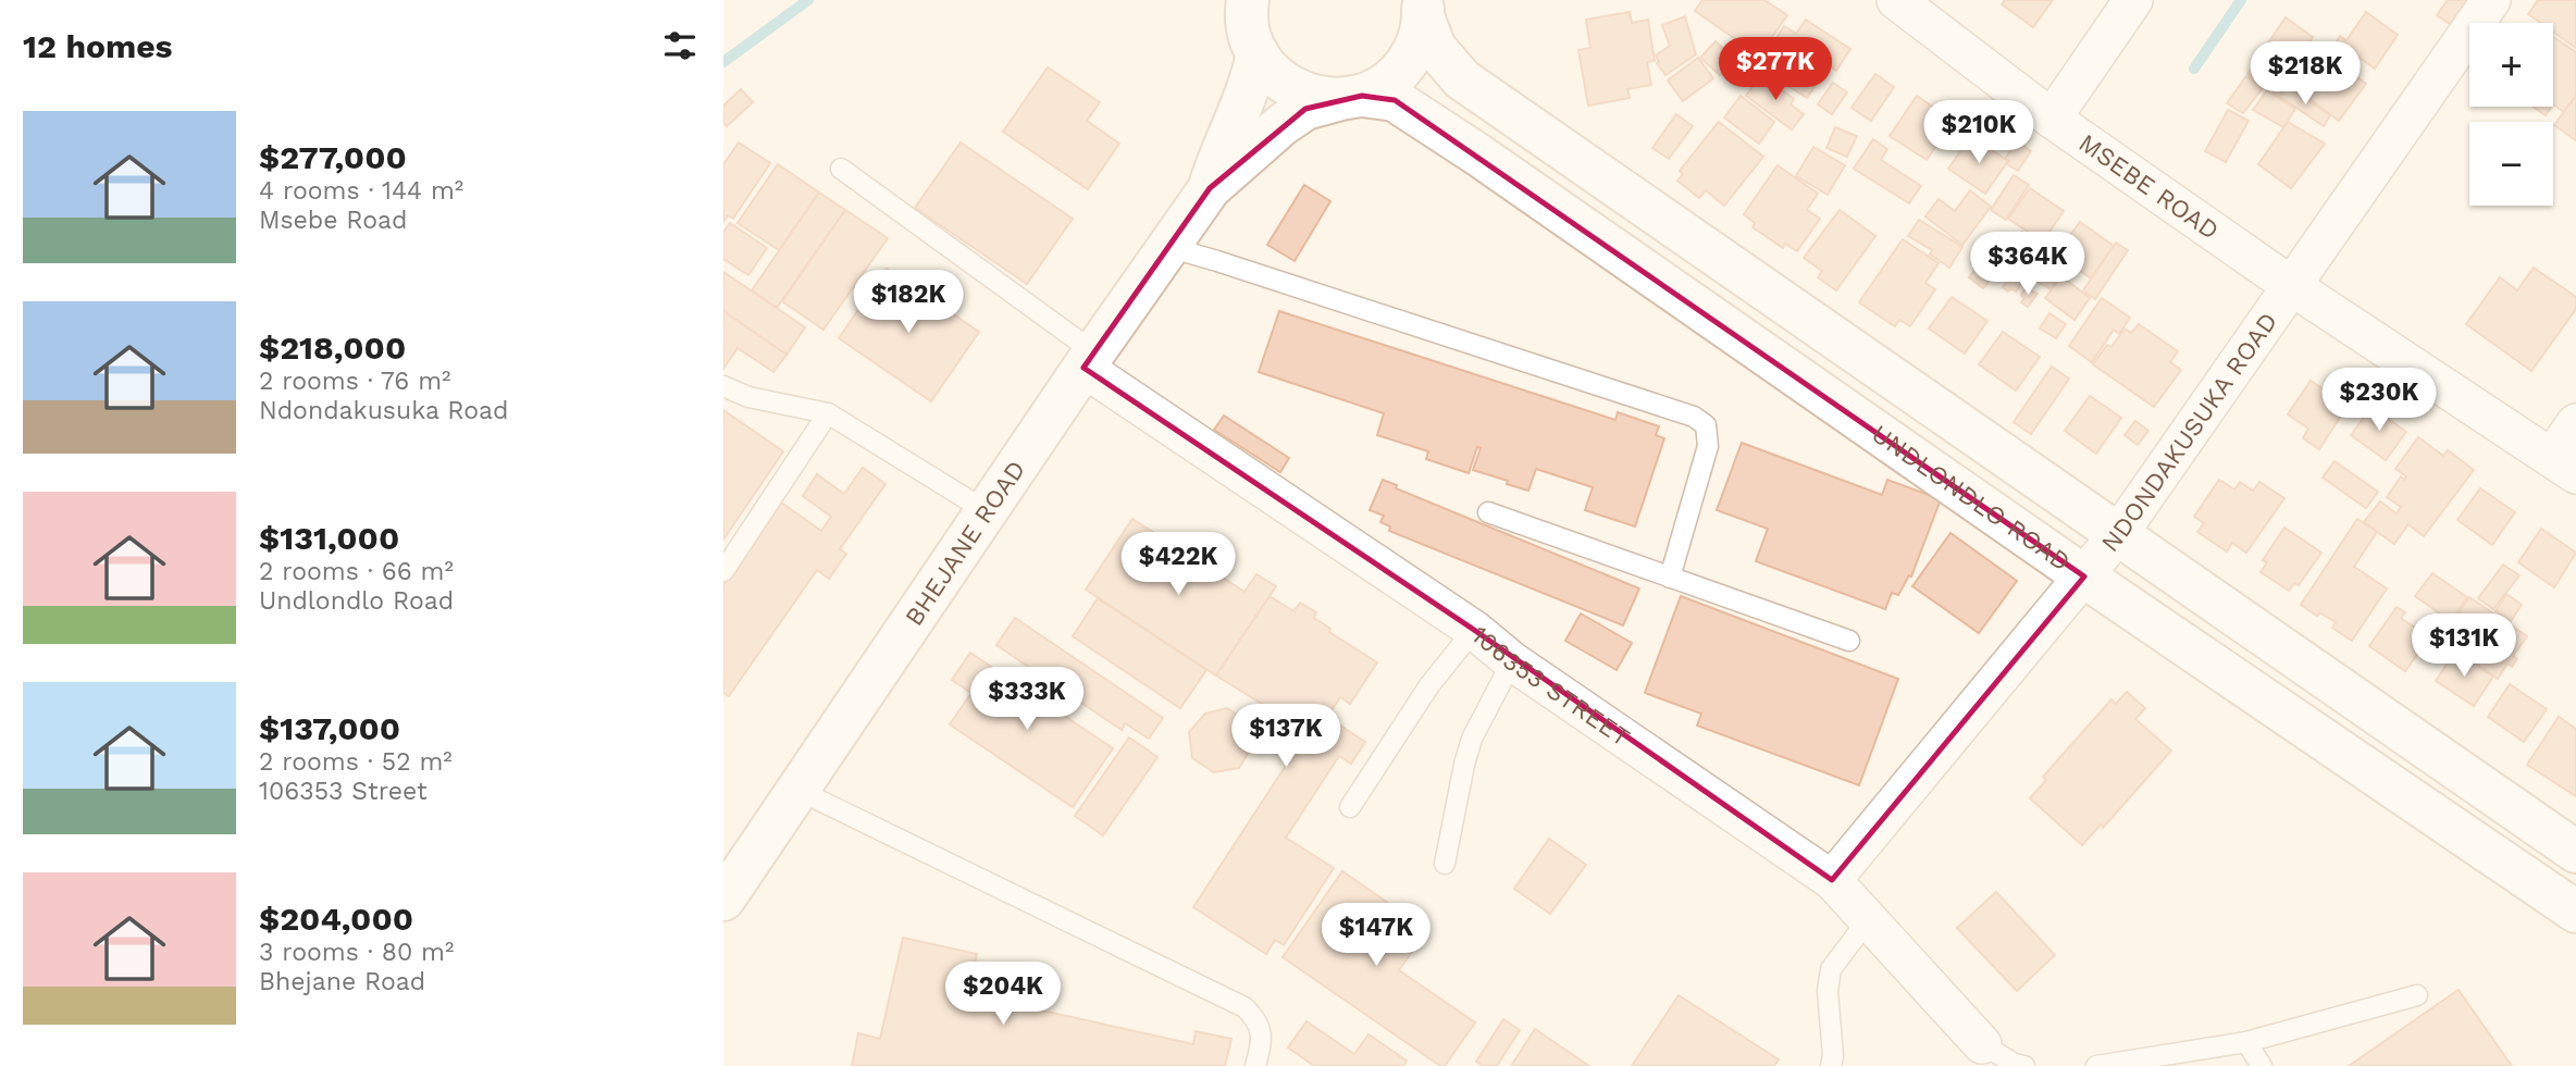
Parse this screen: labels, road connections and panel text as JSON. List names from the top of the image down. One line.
{"streets":{"main road":["UNDLONDLO ROAD","BHEJANE ROAD"],"street":["MSEBE ROAD","NDONDAKUSUKA ROAD","106353 STREET"]},"crossings":[["MSEBE ROAD","NDONDAKUSUKA ROAD"],["NDONDAKUSUKA ROAD","UNDLONDLO ROAD"],["NDONDAKUSUKA ROAD","106353 STREET"],["UNDLONDLO ROAD","BHEJANE ROAD"],["BHEJANE ROAD","106353 STREET"]],"page":{"heading":"12 homes","map_buttons":["+","−"],"price":["$277K","$218K","$210K","$364K","$182K","$230K","$422K","$131K","$333K","$137K","$147K","$204K"],"list":[{"name":"$277,000","note":"4 rooms · 144 m² · Msebe Road"},{"name":"$218,000","note":"2 rooms · 76 m² · Ndondakusuka Road"},{"name":"$131,000","note":"2 rooms · 66 m² · Undlondlo Road"},{"name":"$137,000","note":"2 rooms · 52 m² · 106353 Street"},{"name":"$204,000","note":"3 rooms · 80 m² · Bhejane Road"}]}}
